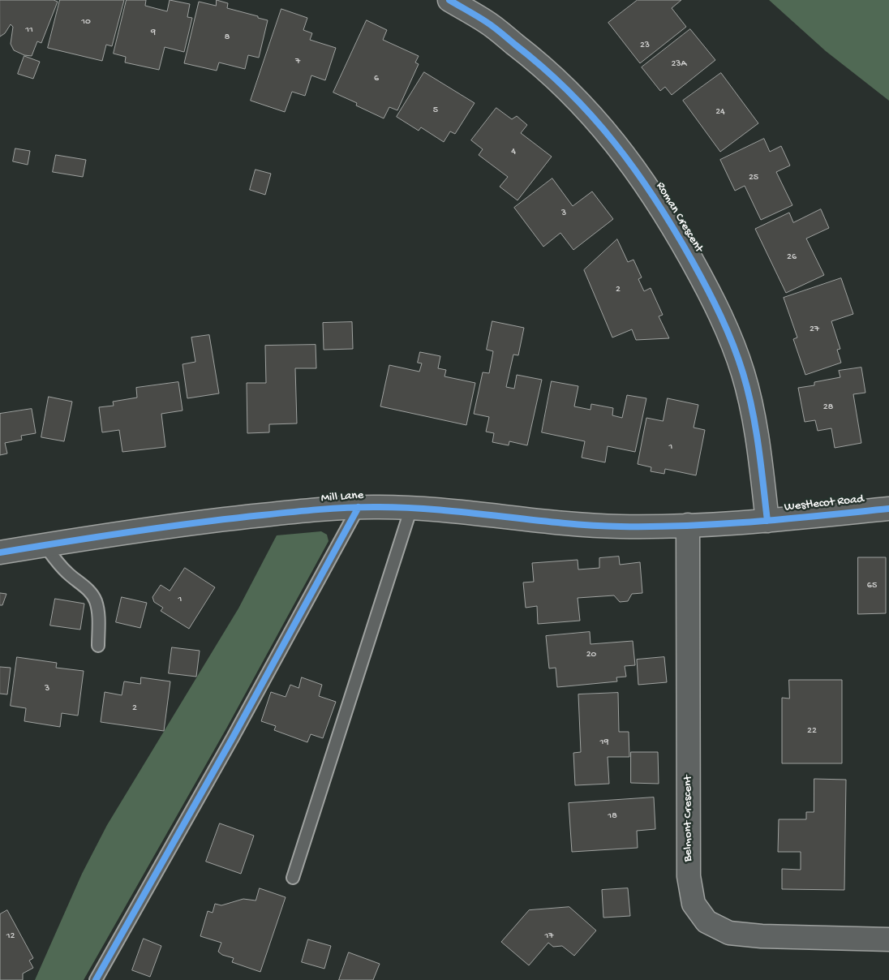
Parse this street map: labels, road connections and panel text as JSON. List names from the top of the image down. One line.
{"streets":{"street":["Roman Crescent","Mill Lane","Westlecot Road","Belmont Crescent"]},"crossings":[["Roman Crescent","Westlecot Road"],["Mill Lane","Westlecot Road"],["Mill Lane","Belmont Crescent"],["Westlecot Road","Belmont Crescent"]],"house_numbers":["10","11","9","8","23","7","23A","6","5","24","4","25","3","26","2","27","28","1","65","1","20","3","2","22","19","18","12","17"]}
